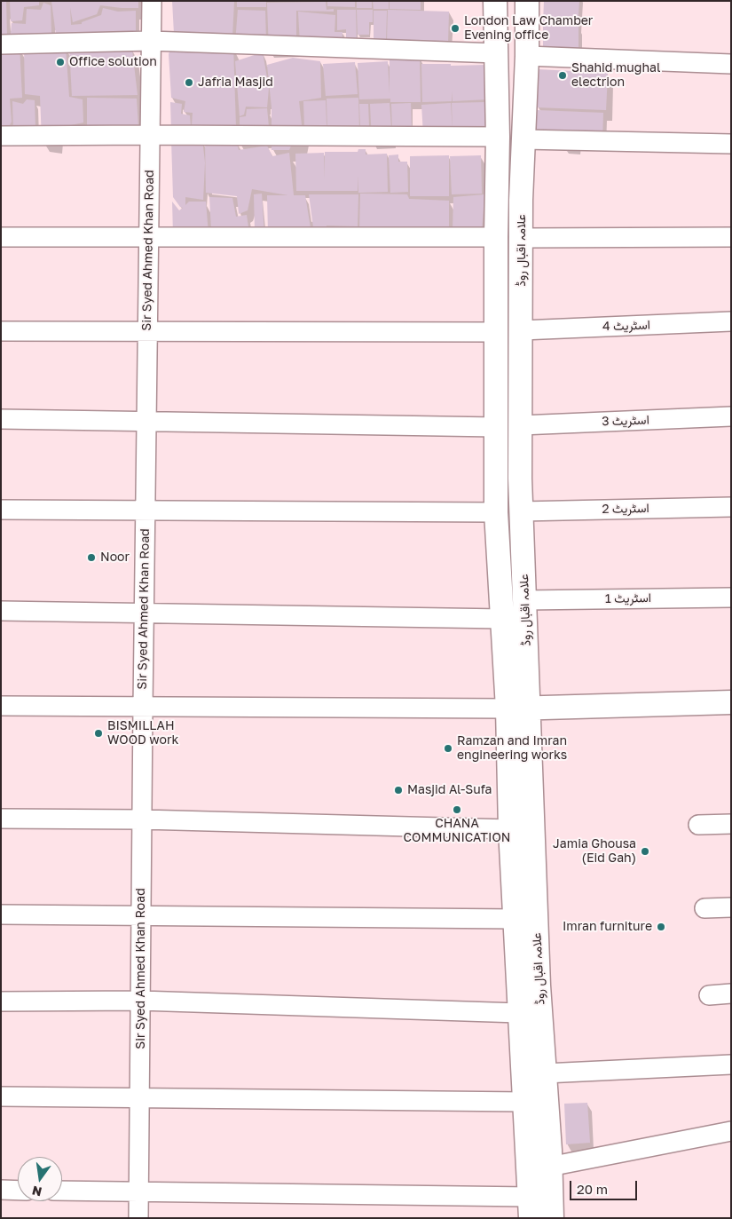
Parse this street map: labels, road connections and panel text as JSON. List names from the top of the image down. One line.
{"streets":{"street":["Sir Syed Ahmed Khan Road","علامہ اقبال روڈ","اسٹریٹ 4","اسٹریٹ 3","اسٹریٹ 2","اسٹریٹ 1"]},"crossings":[["علامہ اقبال روڈ","اسٹریٹ 4"],["علامہ اقبال روڈ","اسٹریٹ 3"],["علامہ اقبال روڈ","اسٹریٹ 2"],["علامہ اقبال روڈ","اسٹریٹ 1"]],"places":["London Law Chamber Evening office","Office solution","Shahid mughal electrion","Jafria Masjid","Noor","BISMILLAH WOOD work","Ramzan and Imran engineering works","Masjid Al-Sufa","CHANA COMMUNICATION","Jamia Ghousa (Eid Gah)","Imran furniture"],"scale_bar":"20 m","north":"bottom"}
